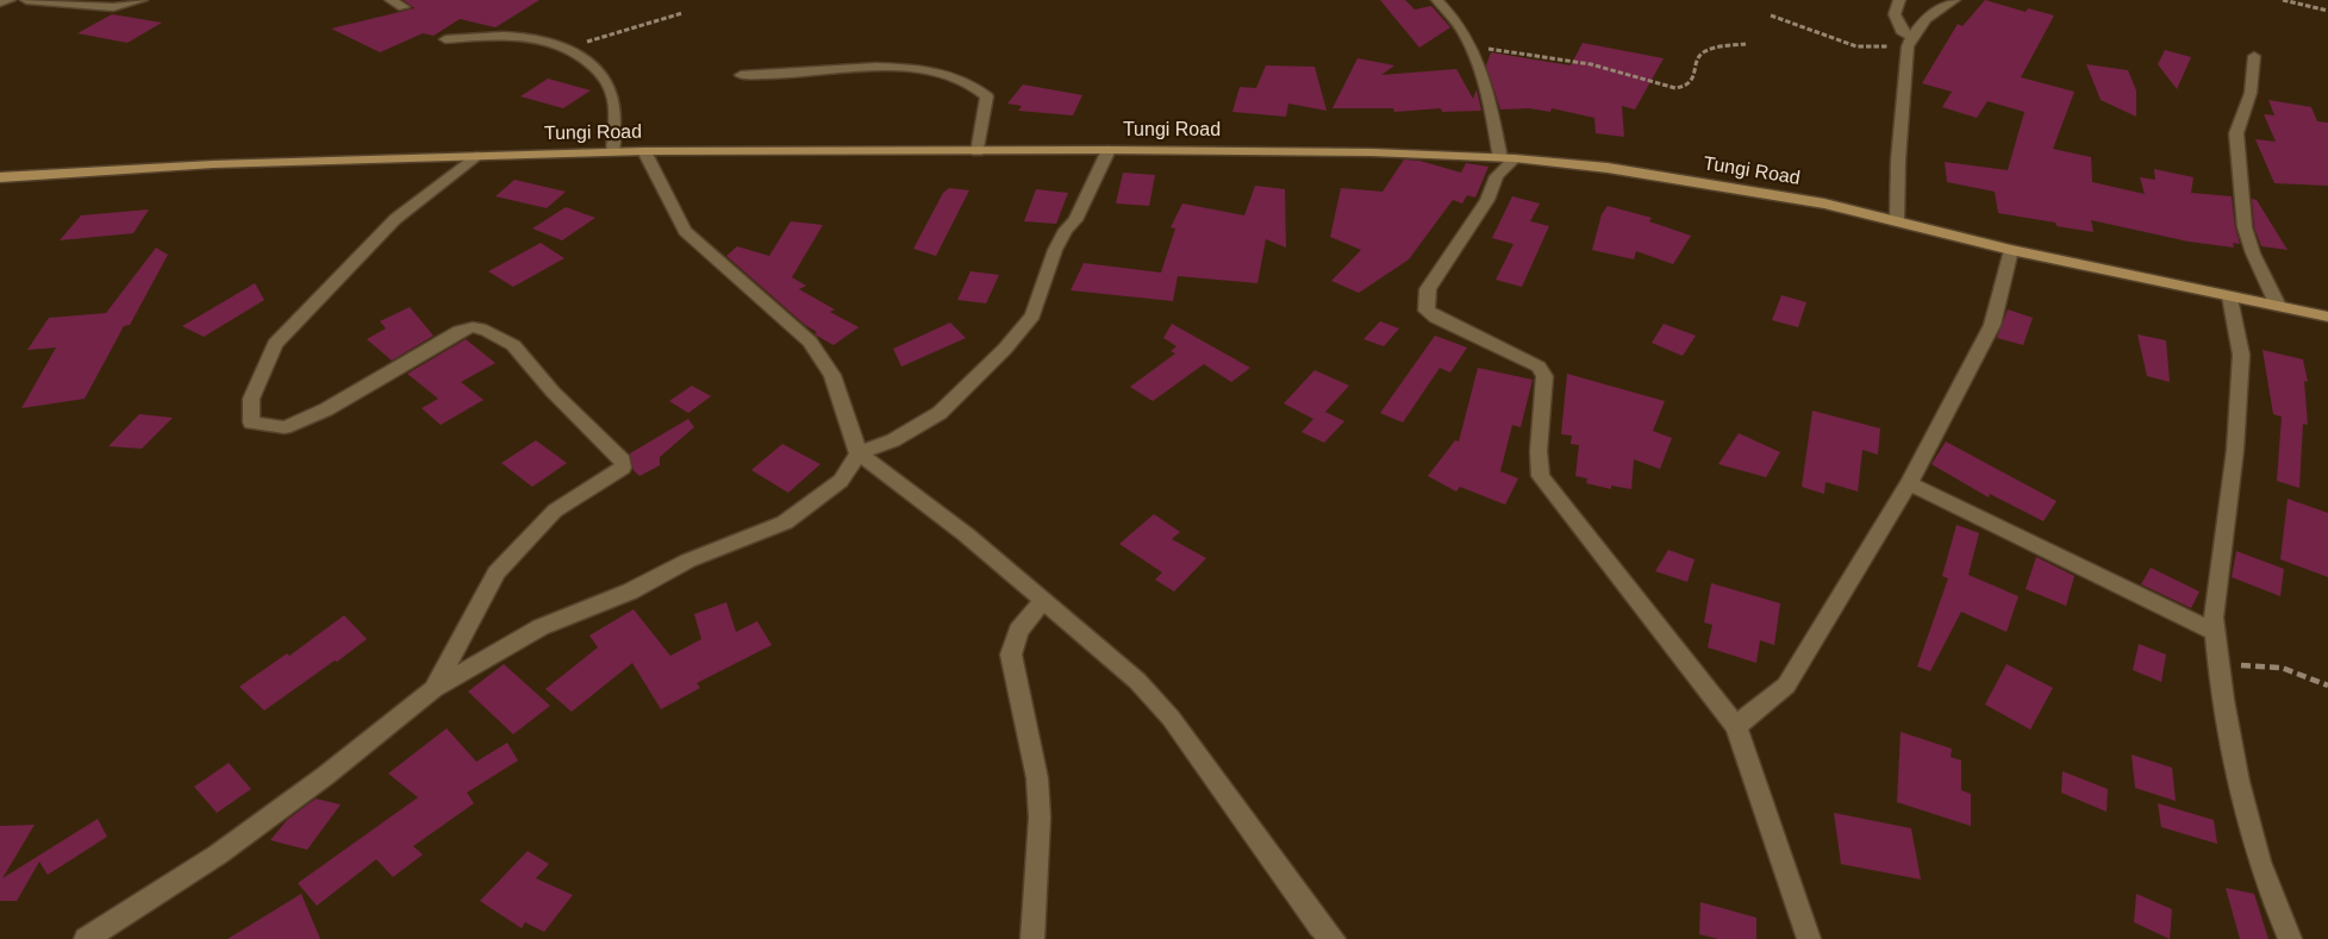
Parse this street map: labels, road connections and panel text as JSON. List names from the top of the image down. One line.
{"streets":{"main road":["Tungi Road"]}}
